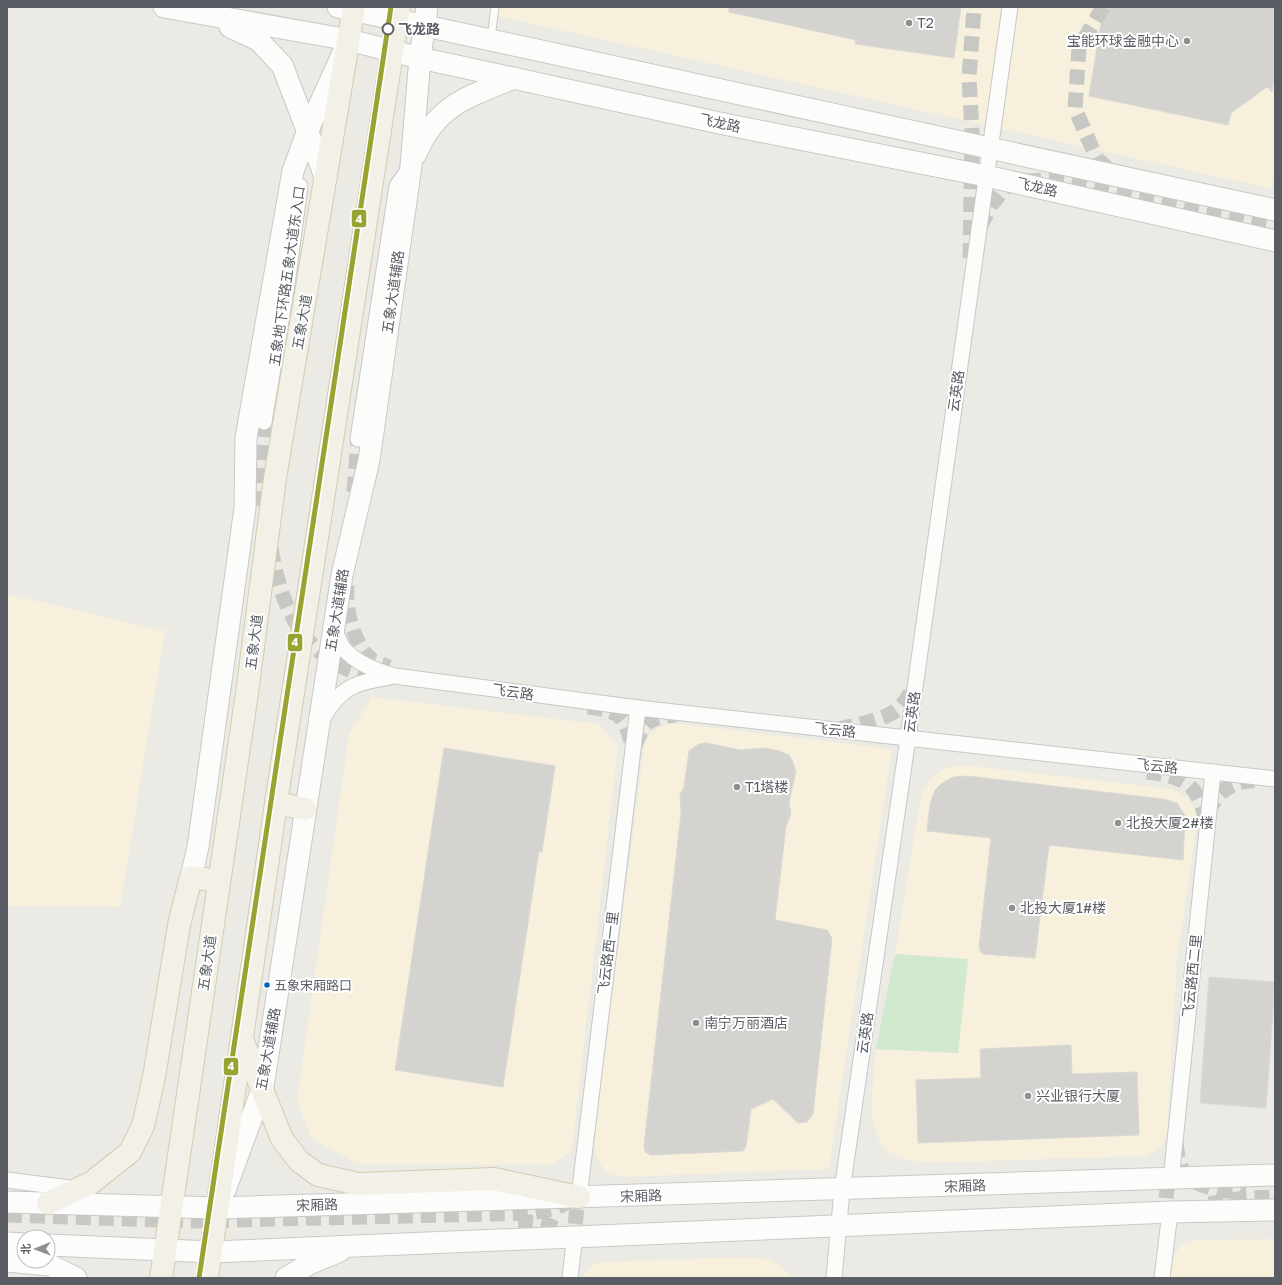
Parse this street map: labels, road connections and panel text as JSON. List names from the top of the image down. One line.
{"streets":{"main road":["五象大道"],"street":["飞龙路","五象地下环路五象大道东入口","五象大道辅路","云英路","飞云路","飞云路西一里","飞云路西二里","宋厢路"]},"crossings":[["飞龙路","五象大道辅路"],["飞龙路","五象大道"],["飞龙路","云英路"],["五象大道辅路","飞云路"],["五象大道辅路","宋厢路"],["五象大道","宋厢路"],["云英路","飞云路"],["云英路","宋厢路"],["飞云路","飞云路西一里"],["飞云路","飞云路西二里"],["飞云路西一里","宋厢路"],["飞云路西二里","宋厢路"]],"places":["T2","飞龙路","宝能环球金融中心","T1塔楼","北投大厦2#楼","北投大厦1#楼","五象宋厢路口","南宁万丽酒店","兴业银行大厦"],"lines":["transit line 4"],"north":"left"}
